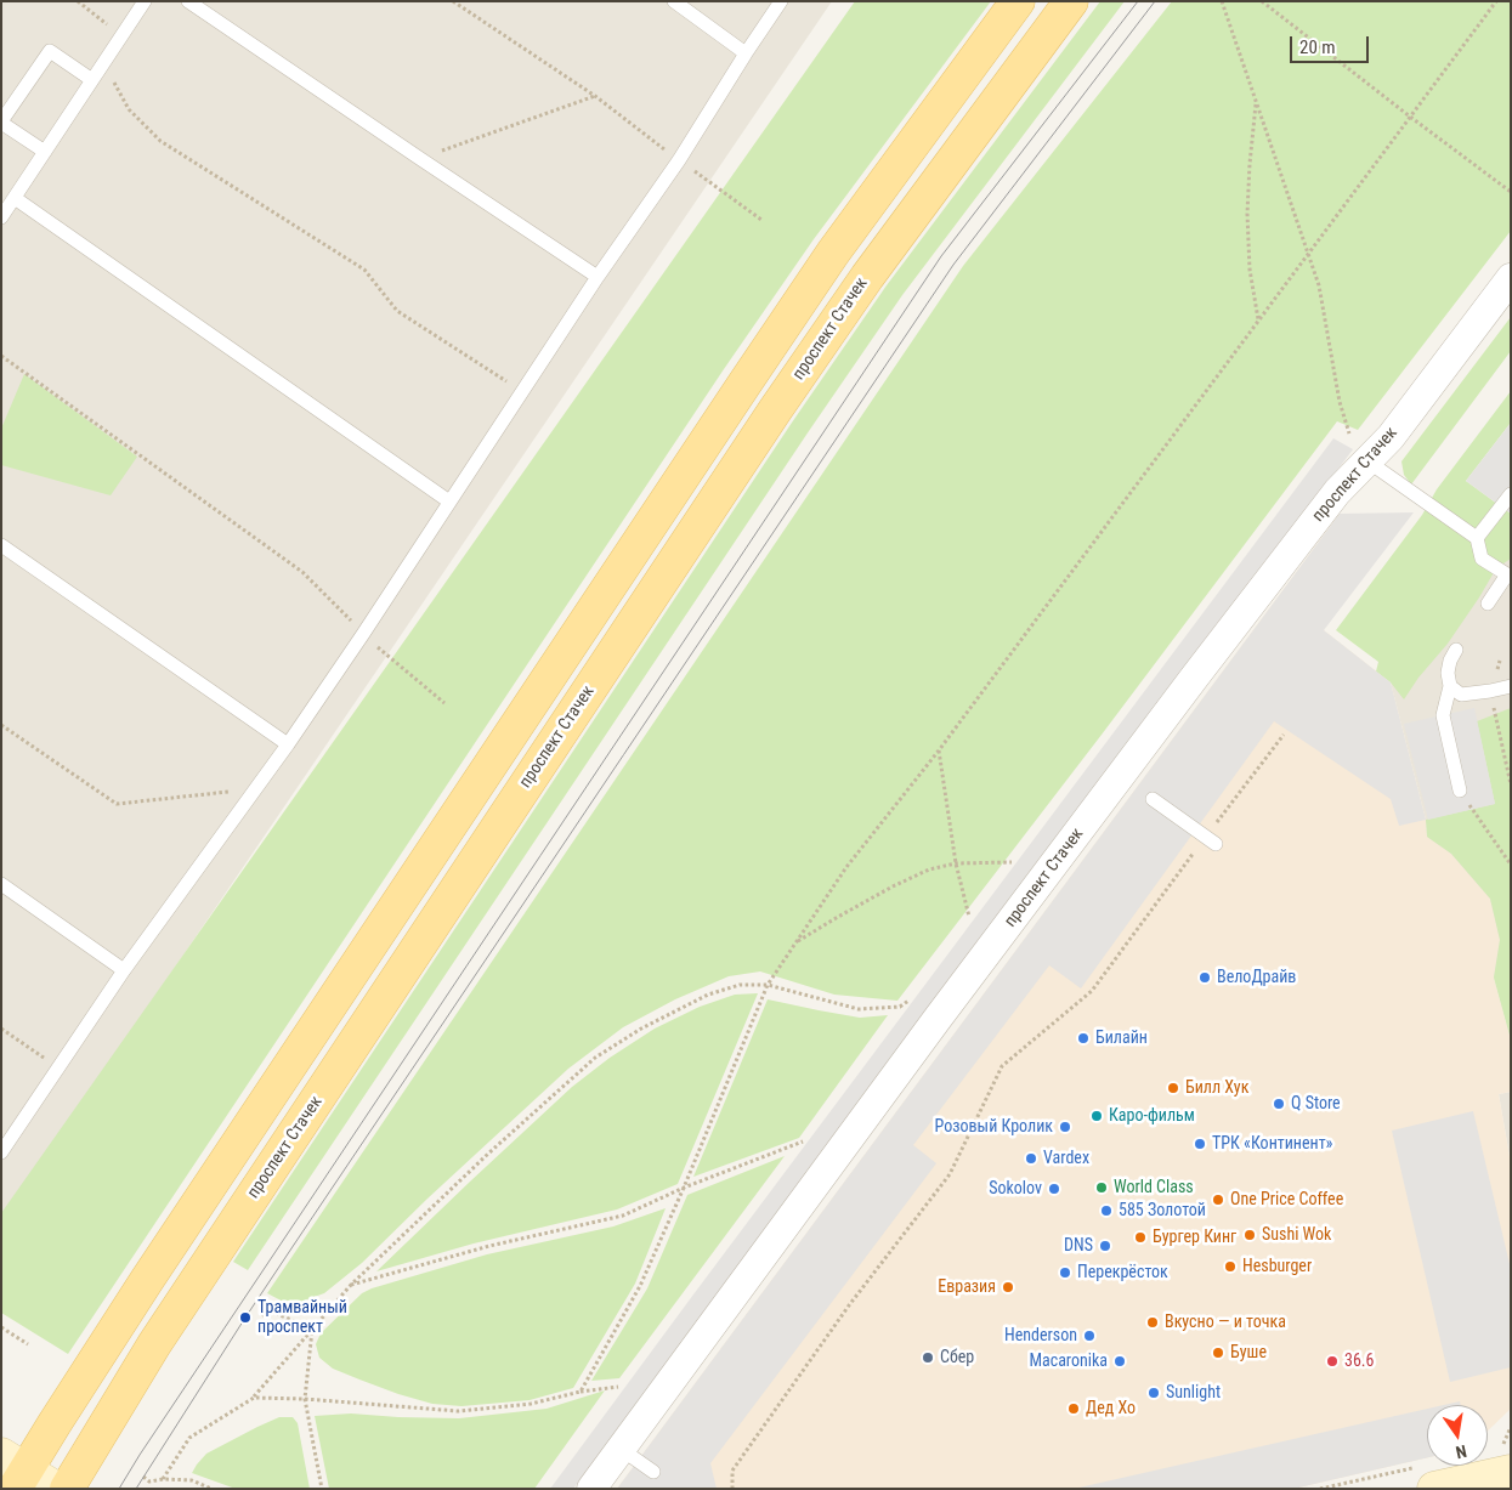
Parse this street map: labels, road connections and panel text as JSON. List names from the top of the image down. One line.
{"streets":{"main road":["проспект Стачек"]},"places":["ВелоДрайв","Билайн","Билл Хук","Q Store","Каро-фильм","Розовый Кролик","ТРК «Континент»","Vardex","World Class","Sokolov","One Price Coffee","585 Золотой","Sushi Wok","Бургер Кинг","DNS","Hesburger","Перекрёсток","Евразия","Трамвайный проспект","Вкусно — и точка","Henderson","Буше","Сбер","Macaronika","36.6","Sunlight","Дед Хо"],"scale_bar":"20 m","north":"bottom"}
